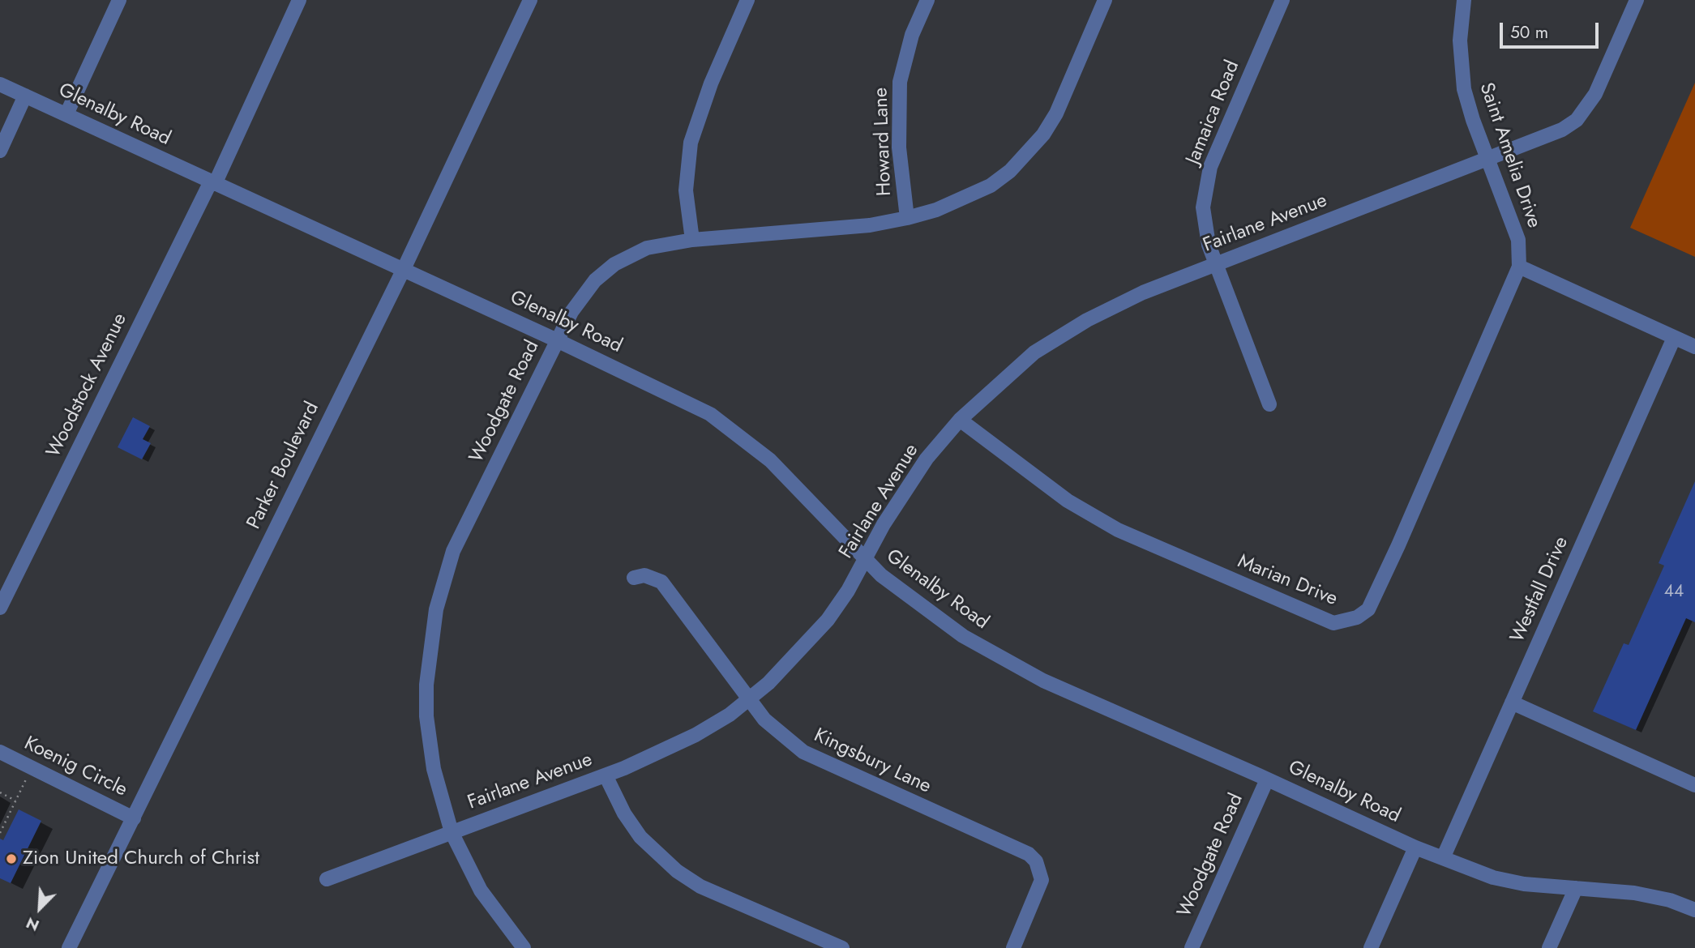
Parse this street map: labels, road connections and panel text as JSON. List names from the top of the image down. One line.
{"streets":{"street":["Jamaica Road","Glenalby Road","Howard Lane","Saint Amelia Drive","Fairlane Avenue","Woodstock Avenue","Woodgate Road","Parker Boulevard","Marian Drive","Westfall Drive","Kingsbury Lane","Koenig Circle"]},"crossings":[["Jamaica Road","Fairlane Avenue"],["Glenalby Road","Fairlane Avenue"],["Glenalby Road","Woodstock Avenue"],["Glenalby Road","Woodgate Road"],["Glenalby Road","Parker Boulevard"],["Glenalby Road","Westfall Drive"],["Howard Lane","Woodgate Road"],["Saint Amelia Drive","Fairlane Avenue"],["Saint Amelia Drive","Marian Drive"],["Fairlane Avenue","Woodgate Road"],["Fairlane Avenue","Marian Drive"],["Fairlane Avenue","Kingsbury Lane"],["Parker Boulevard","Koenig Circle"]],"places":["Zion United Church of Christ"],"house_numbers":["44"],"scale_bar":"50 m","north":"bottom left"}
